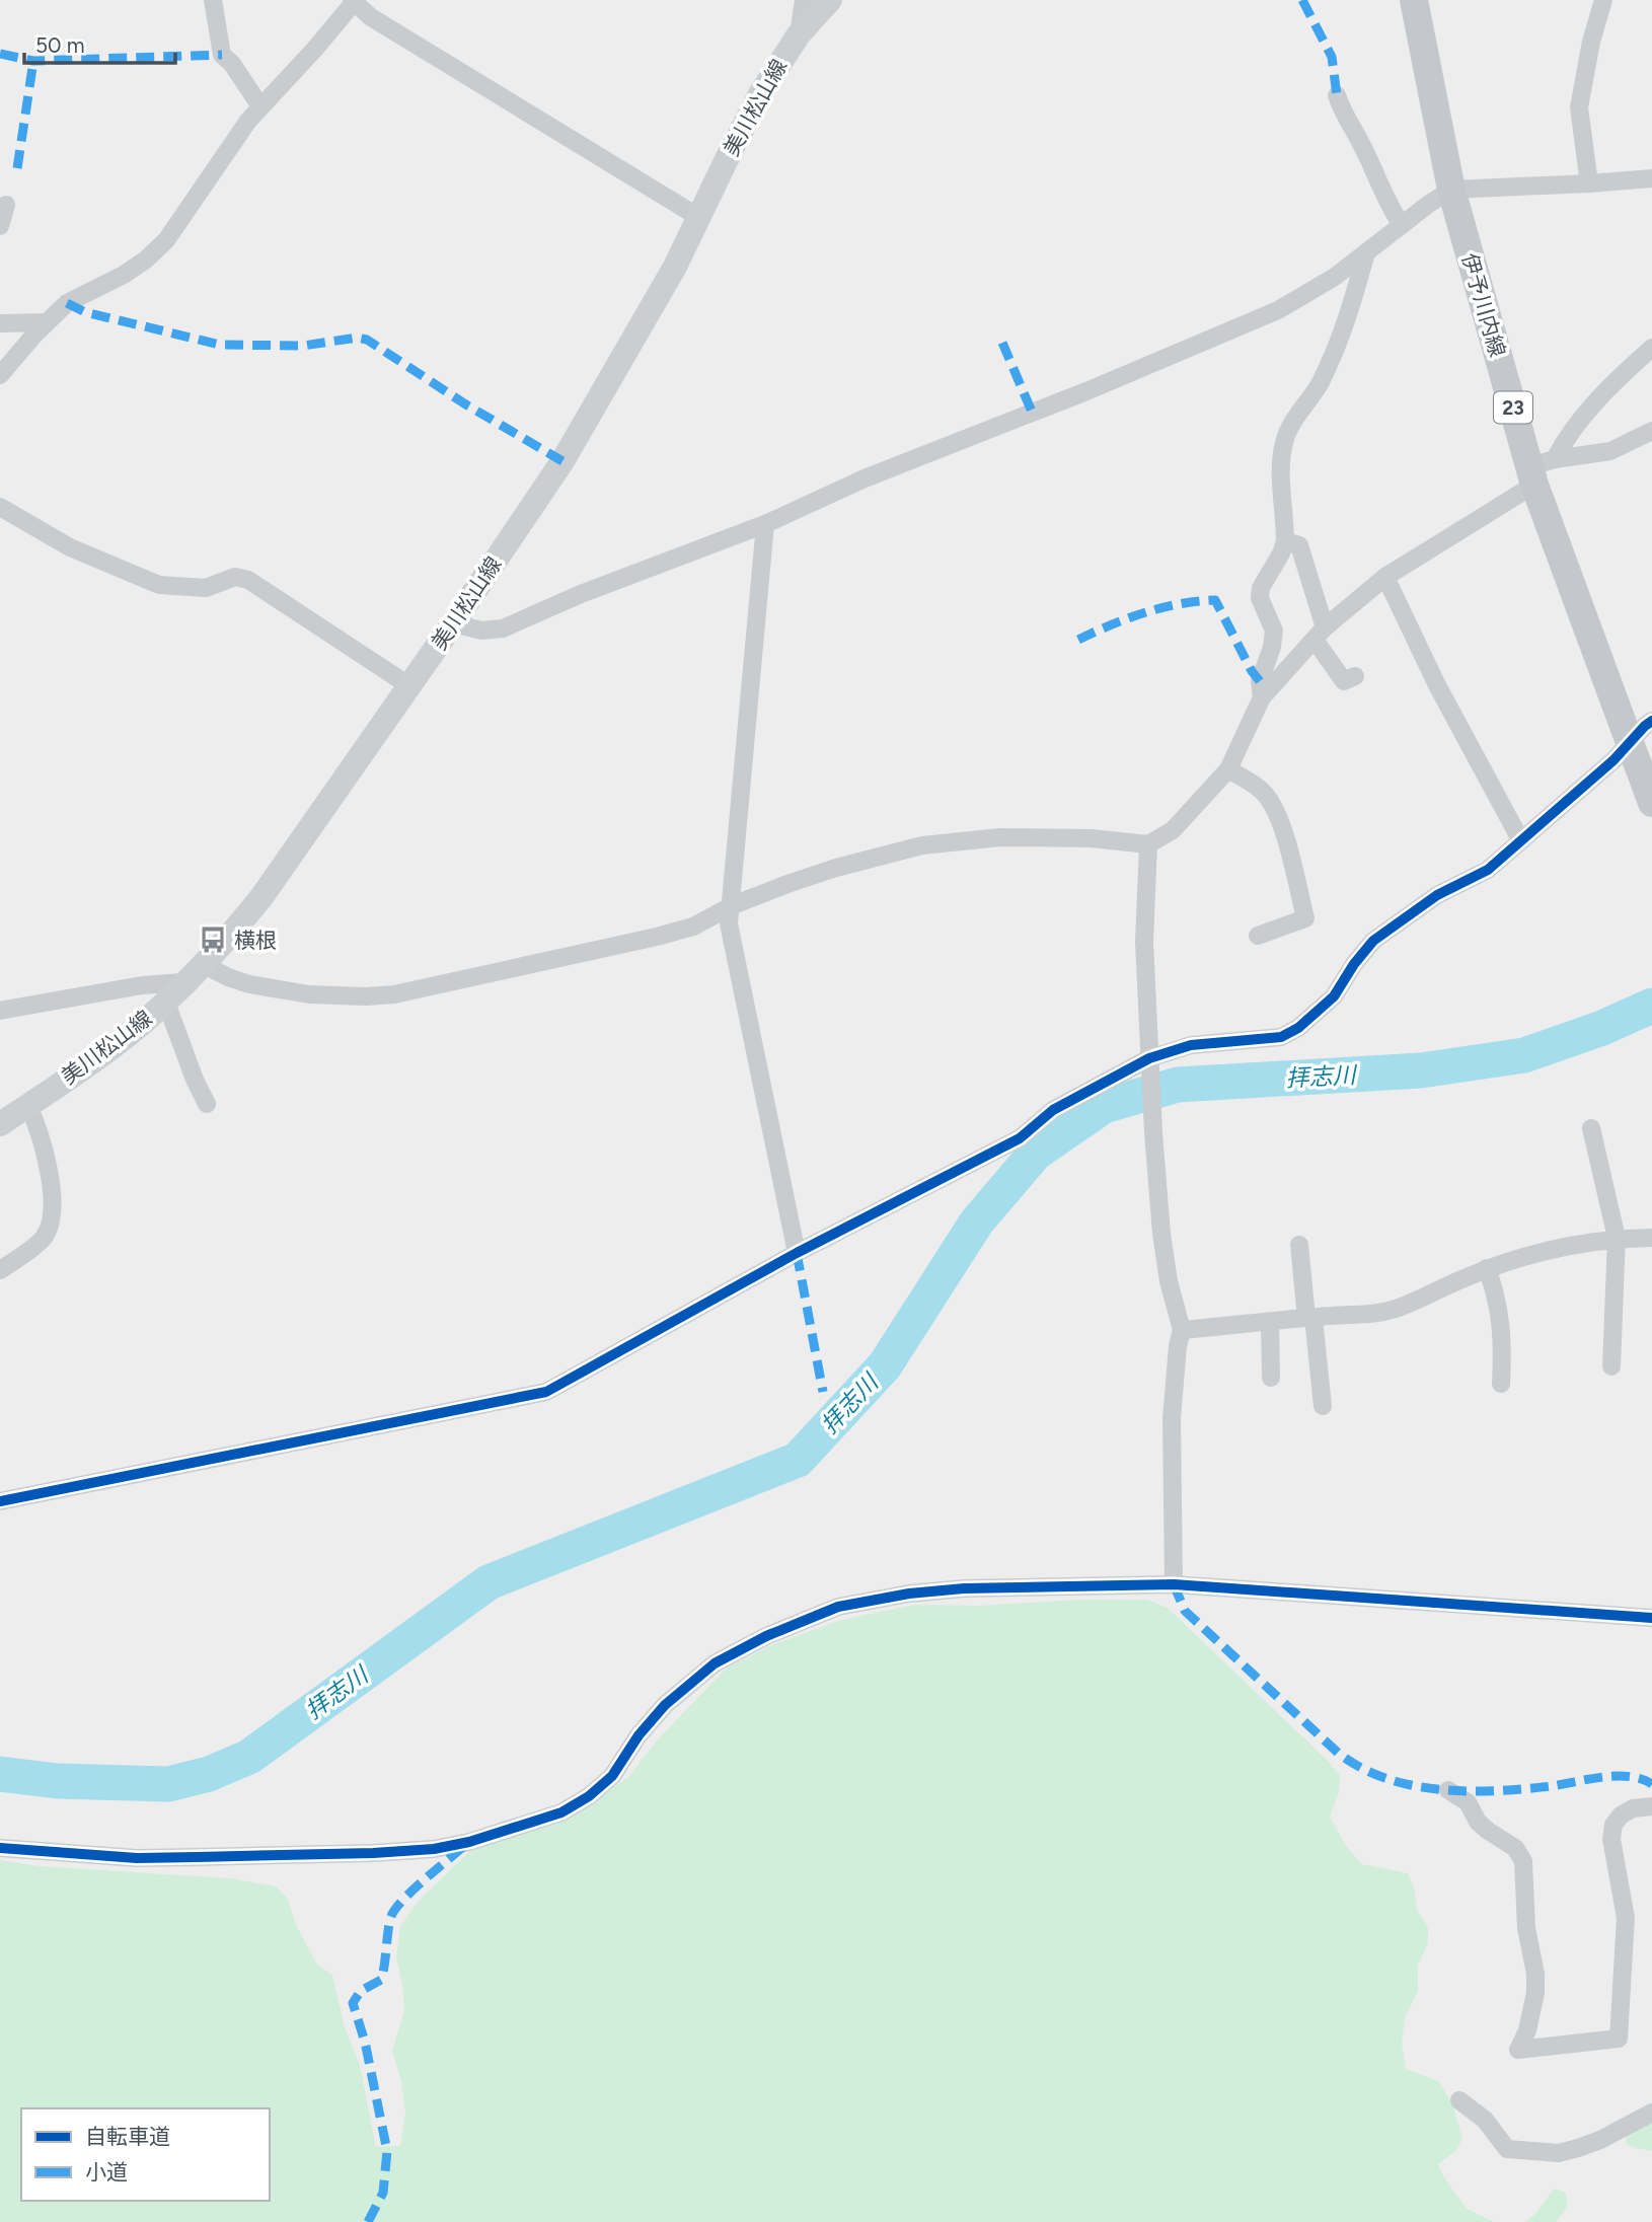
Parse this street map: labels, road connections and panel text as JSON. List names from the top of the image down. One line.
{"streets":{"main road":["美川松山線","伊予川内線","23"]},"water":["拝志川"],"places":{"bus stop":["横根"]},"legend":["自転車道","小道"],"scale_bar":"50 m"}
